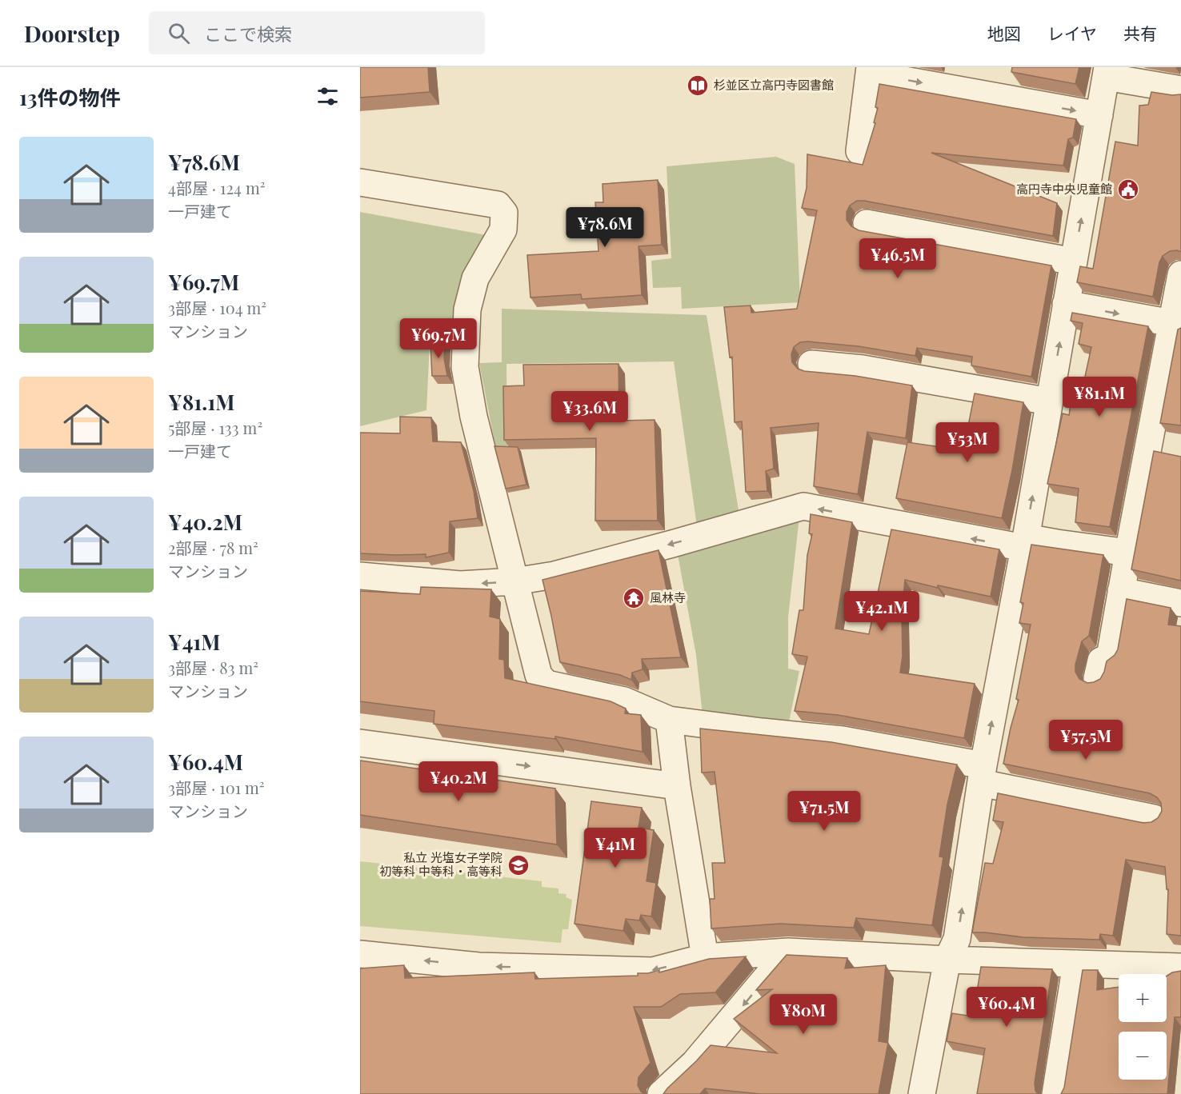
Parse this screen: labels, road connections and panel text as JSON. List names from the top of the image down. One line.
{"places":{"library":["杉並区立高円寺図書館"],"public building":["高円寺中央児童館"],"temple":["風林寺"],"school or university":["私立 光塩女子学院 初等科 中等科・高等科"]},"page":{"header":"Doorstep","search":"ここで検索","nav":["地図","レイヤ","共有"],"heading":"13件の物件","list":[{"name":"¥78.6M","note":"4部屋 · 124 m² · 一戸建て"},{"name":"¥69.7M","note":"3部屋 · 104 m² · マンション"},{"name":"¥81.1M","note":"5部屋 · 133 m² · 一戸建て"},{"name":"¥40.2M","note":"2部屋 · 78 m² · マンション"},{"name":"¥41M","note":"3部屋 · 83 m² · マンション"},{"name":"¥60.4M","note":"3部屋 · 101 m² · マンション"}],"price":["¥78.6M","¥46.5M","¥69.7M","¥81.1M","¥33.6M","¥53M","¥42.1M","¥57.5M","¥40.2M","¥71.5M","¥41M","¥60.4M","¥80M"],"map_buttons":["+","−"]}}
